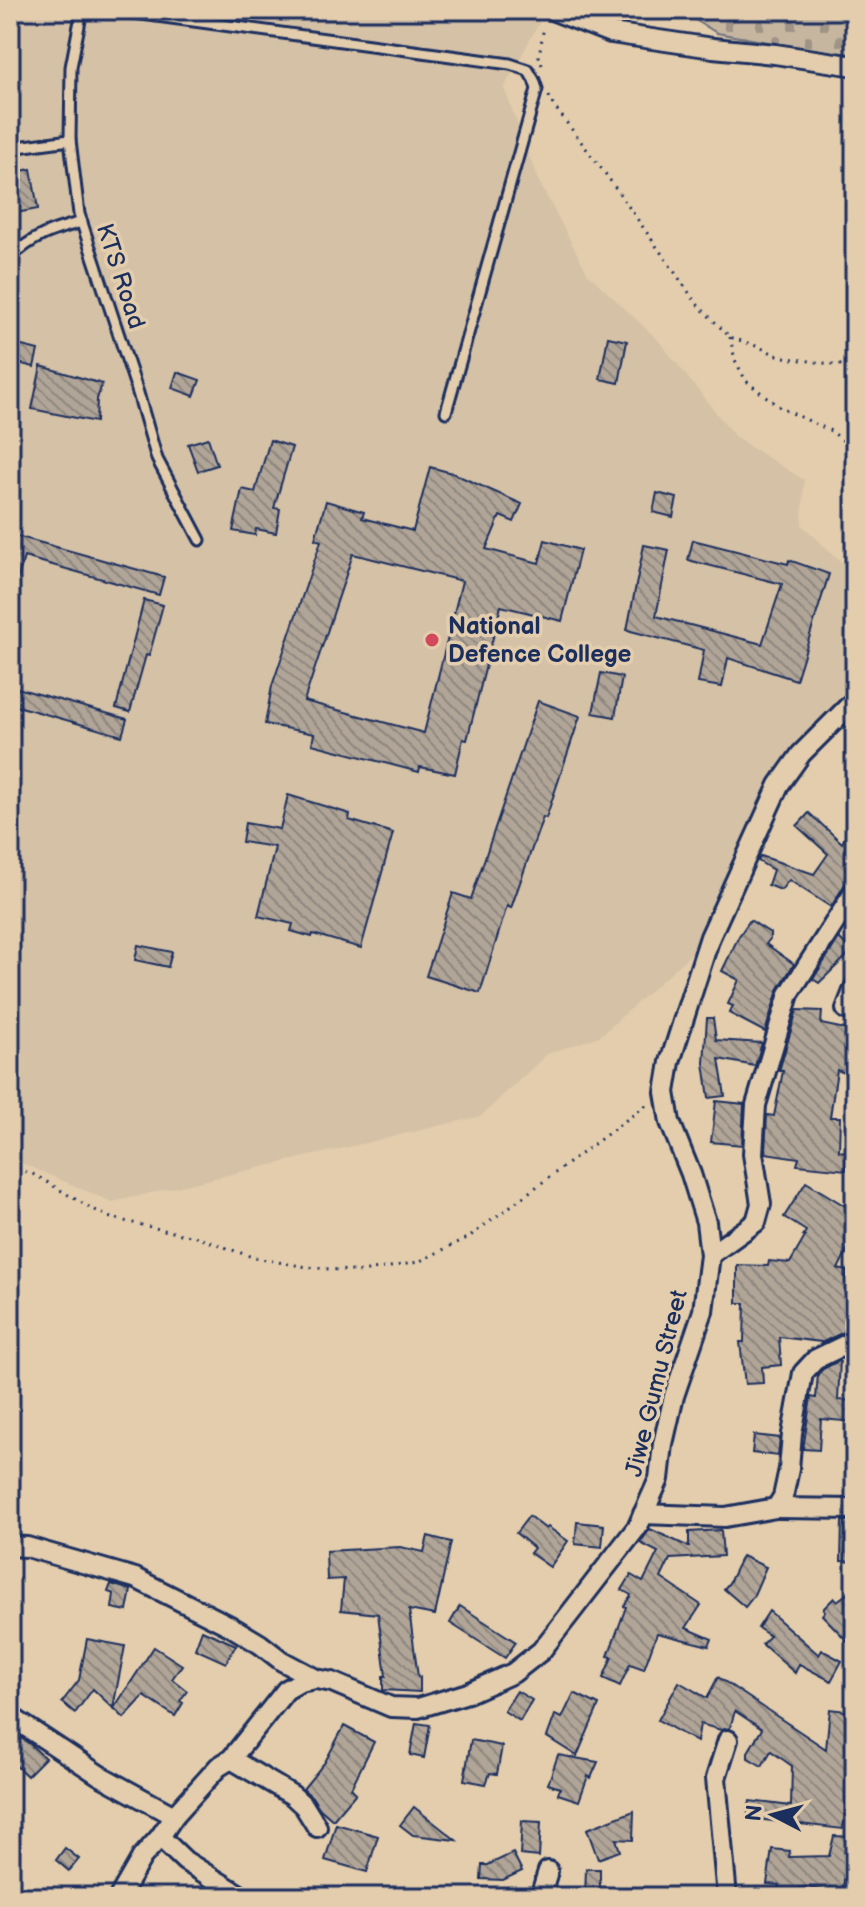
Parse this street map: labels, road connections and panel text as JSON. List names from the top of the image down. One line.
{"streets":{"street":["Jiwe Gumu Street"],"lane":["KTS Road"]},"places":["National Defence College"],"north":"left"}
